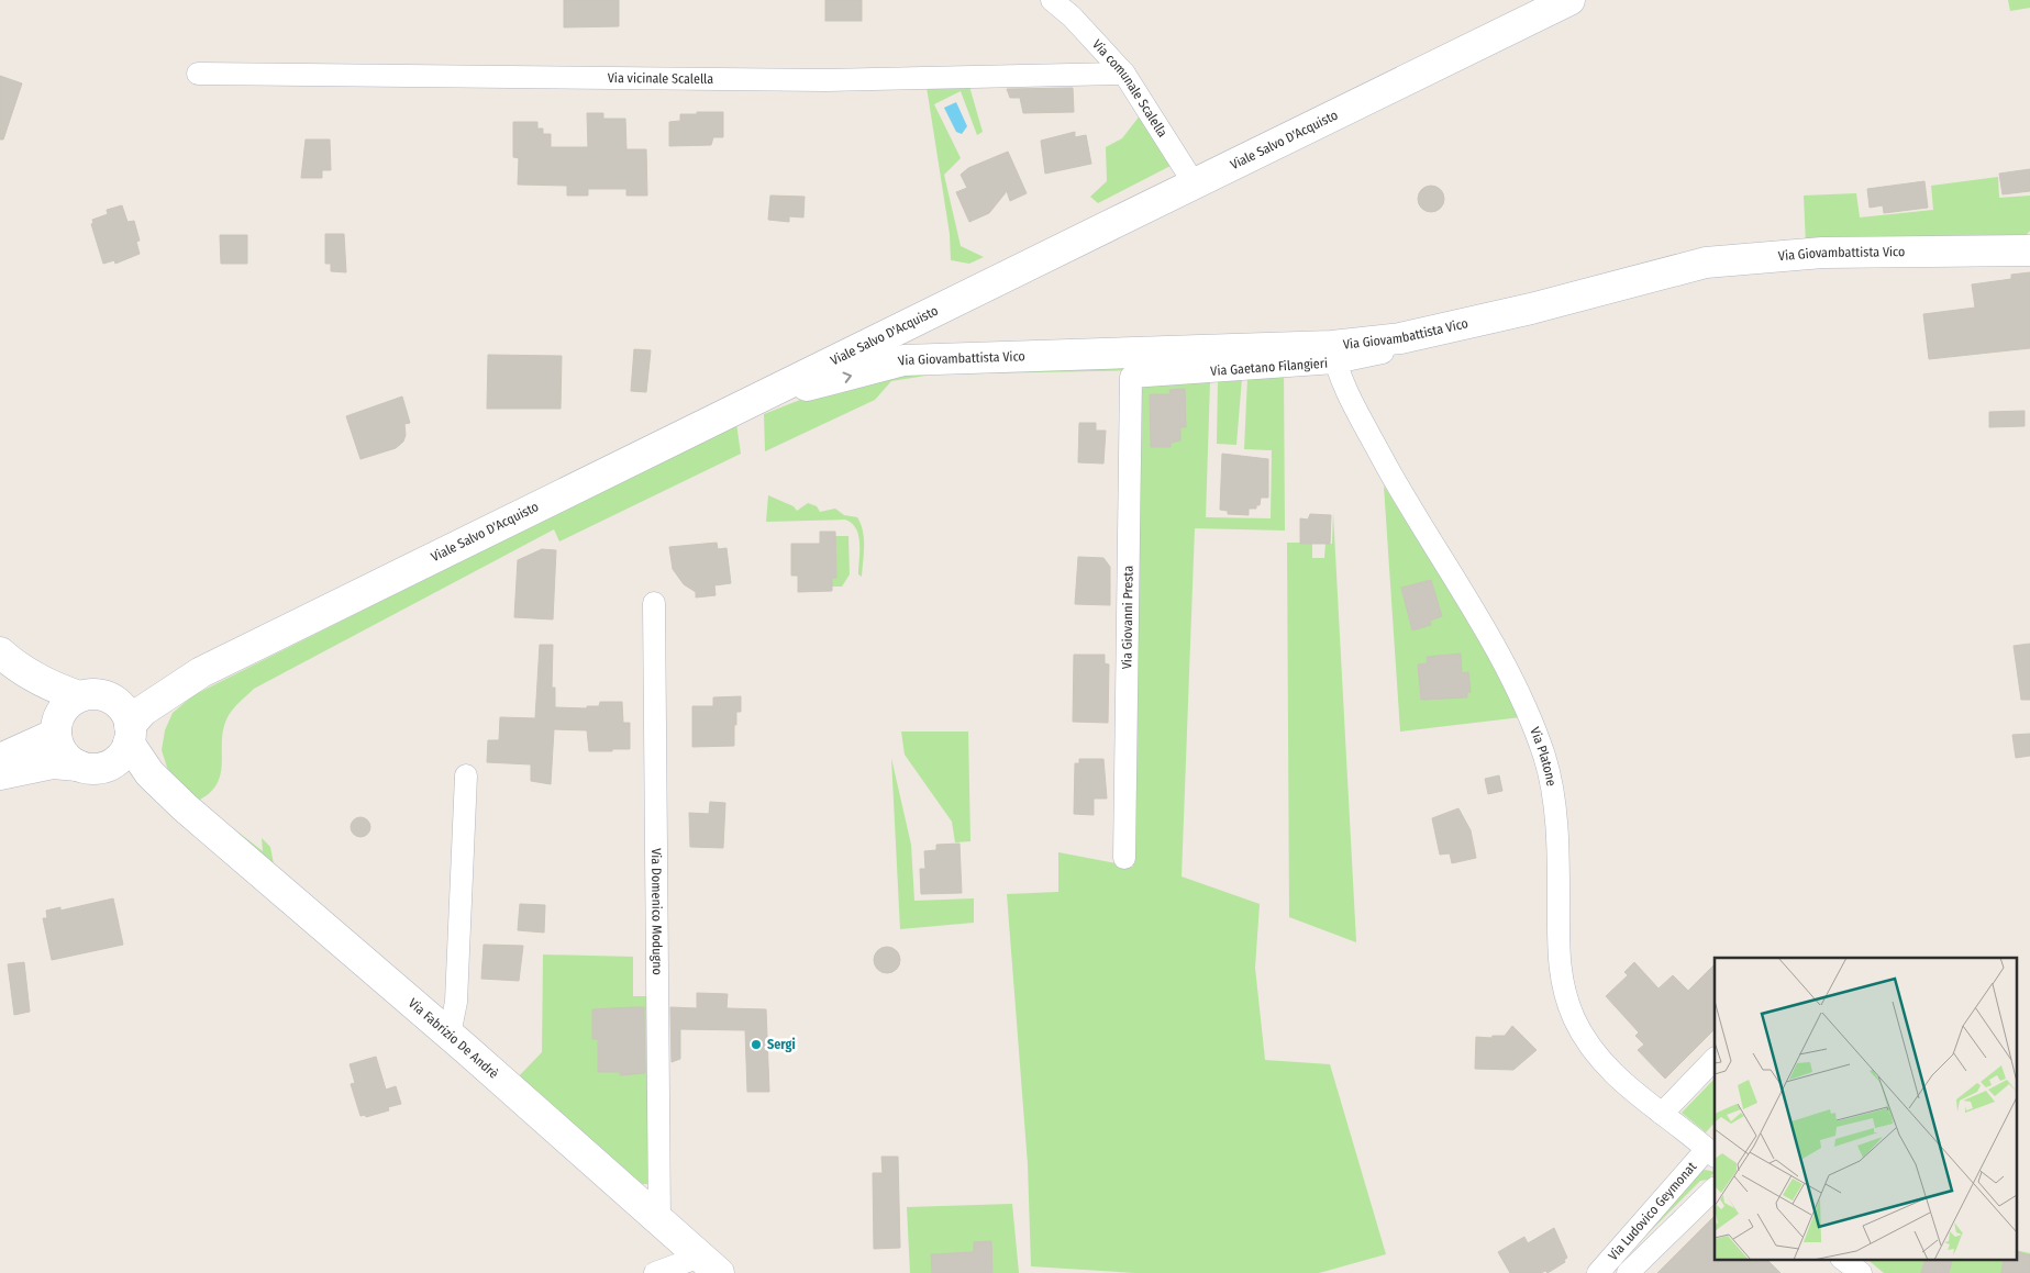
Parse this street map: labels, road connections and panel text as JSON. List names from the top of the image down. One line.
{"streets":{"street":["Via vicinale Scalella","Via comunale Scalella","Viale Salvo D'Acquisto","Via Giovambattista Vico","Via Gaetano Filangieri","Via Giovanni Presta","Via Platone","Via Domenico Modugno","Via Fabrizio De Andrè","Via Ludovico Geymonat"]},"crossings":[["Via vicinale Scalella","Via comunale Scalella"],["Via comunale Scalella","Viale Salvo D'Acquisto"],["Viale Salvo D'Acquisto","Via Giovambattista Vico"],["Viale Salvo D'Acquisto","Via Fabrizio De Andrè"],["Via Giovambattista Vico","Via Gaetano Filangieri"],["Via Giovambattista Vico","Via Platone"],["Via Gaetano Filangieri","Via Giovanni Presta"],["Via Gaetano Filangieri","Via Platone"],["Via Platone","Via Ludovico Geymonat"],["Via Domenico Modugno","Via Fabrizio De Andrè"]],"places":["Sergi"]}
